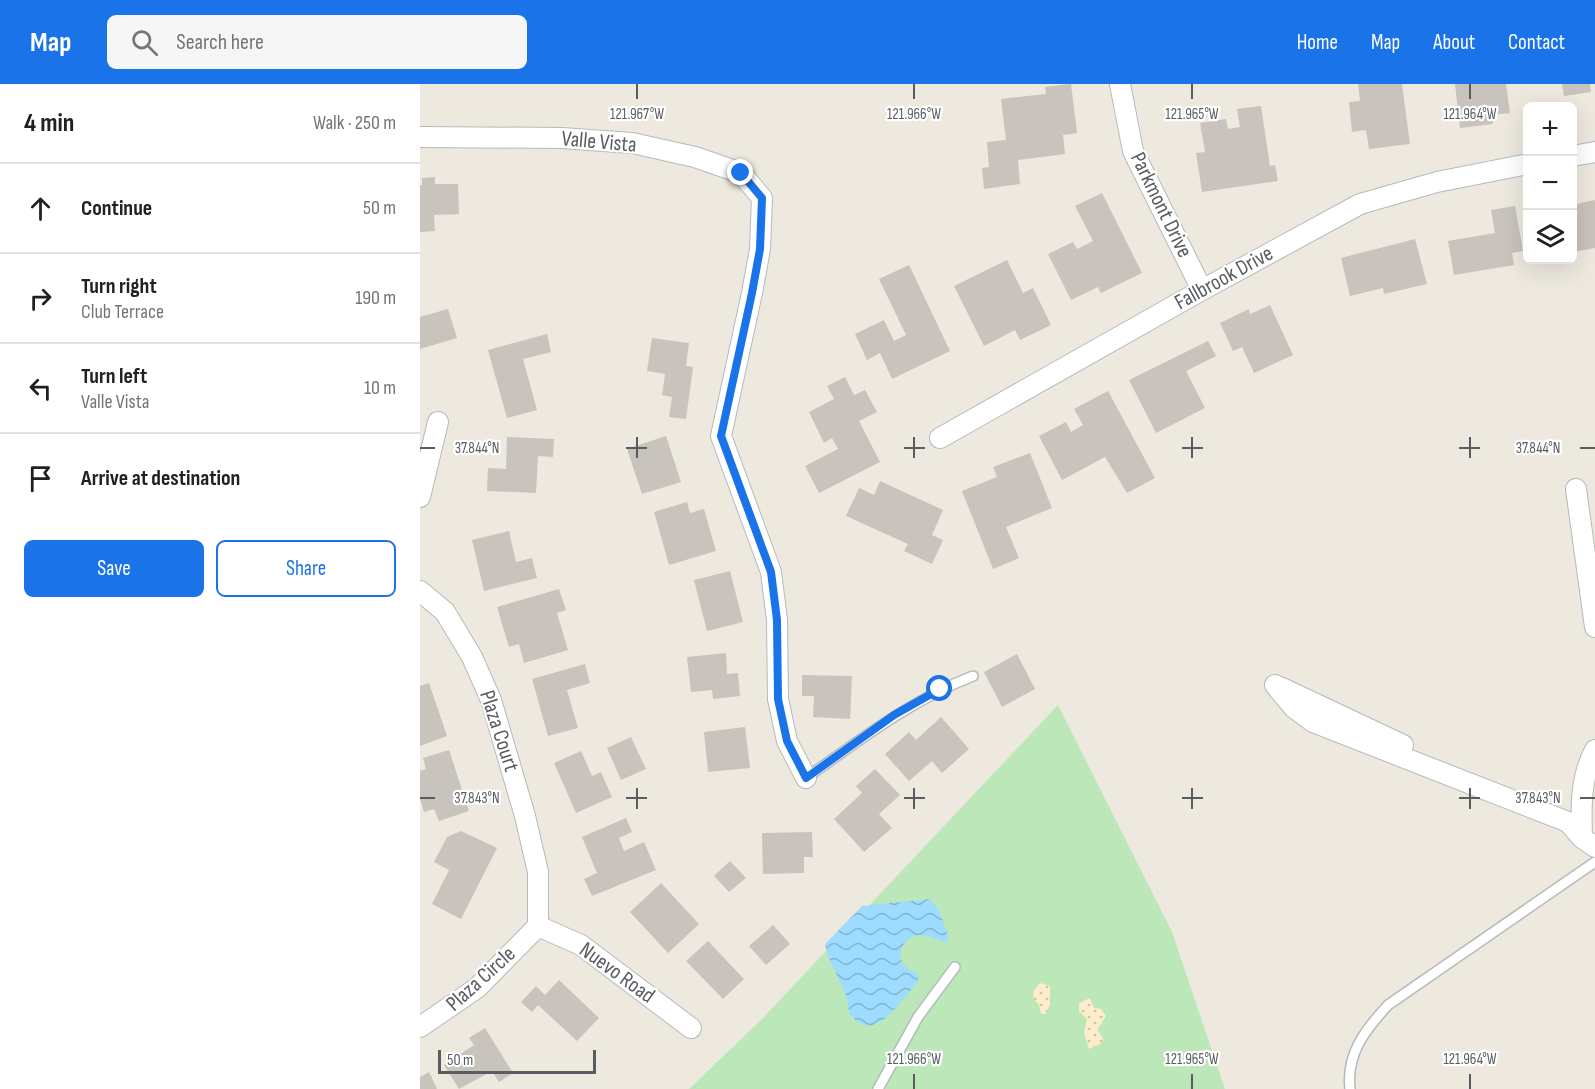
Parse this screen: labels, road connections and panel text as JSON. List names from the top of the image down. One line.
{"streets":{"street":["Valle Vista","Parkmont Drive","Fallbrook Drive","Plaza Court","Nuevo Road","Plaza Circle"]},"crossings":[["Parkmont Drive","Fallbrook Drive"],["Plaza Court","Nuevo Road"],["Plaza Court","Plaza Circle"],["Nuevo Road","Plaza Circle"]],"scale_bar":"50 m","page":{"header":"Map","search":"Search here","nav":["Home","Map","About","Contact"],"heading":["4 min","Walk · 250 m"],"map_buttons":["+","−"],"list":[["Continue","50 m"],["Turn right","Club Terrace","190 m"],["Turn left","Valle Vista","10 m"],"Arrive at destination"],"buttons":["Save","Share"],"scale":"50 m"},"coordinates":["121.967°W","121.966°W","121.965°W","121.964°W","37.844°N","37.843°N"]}
